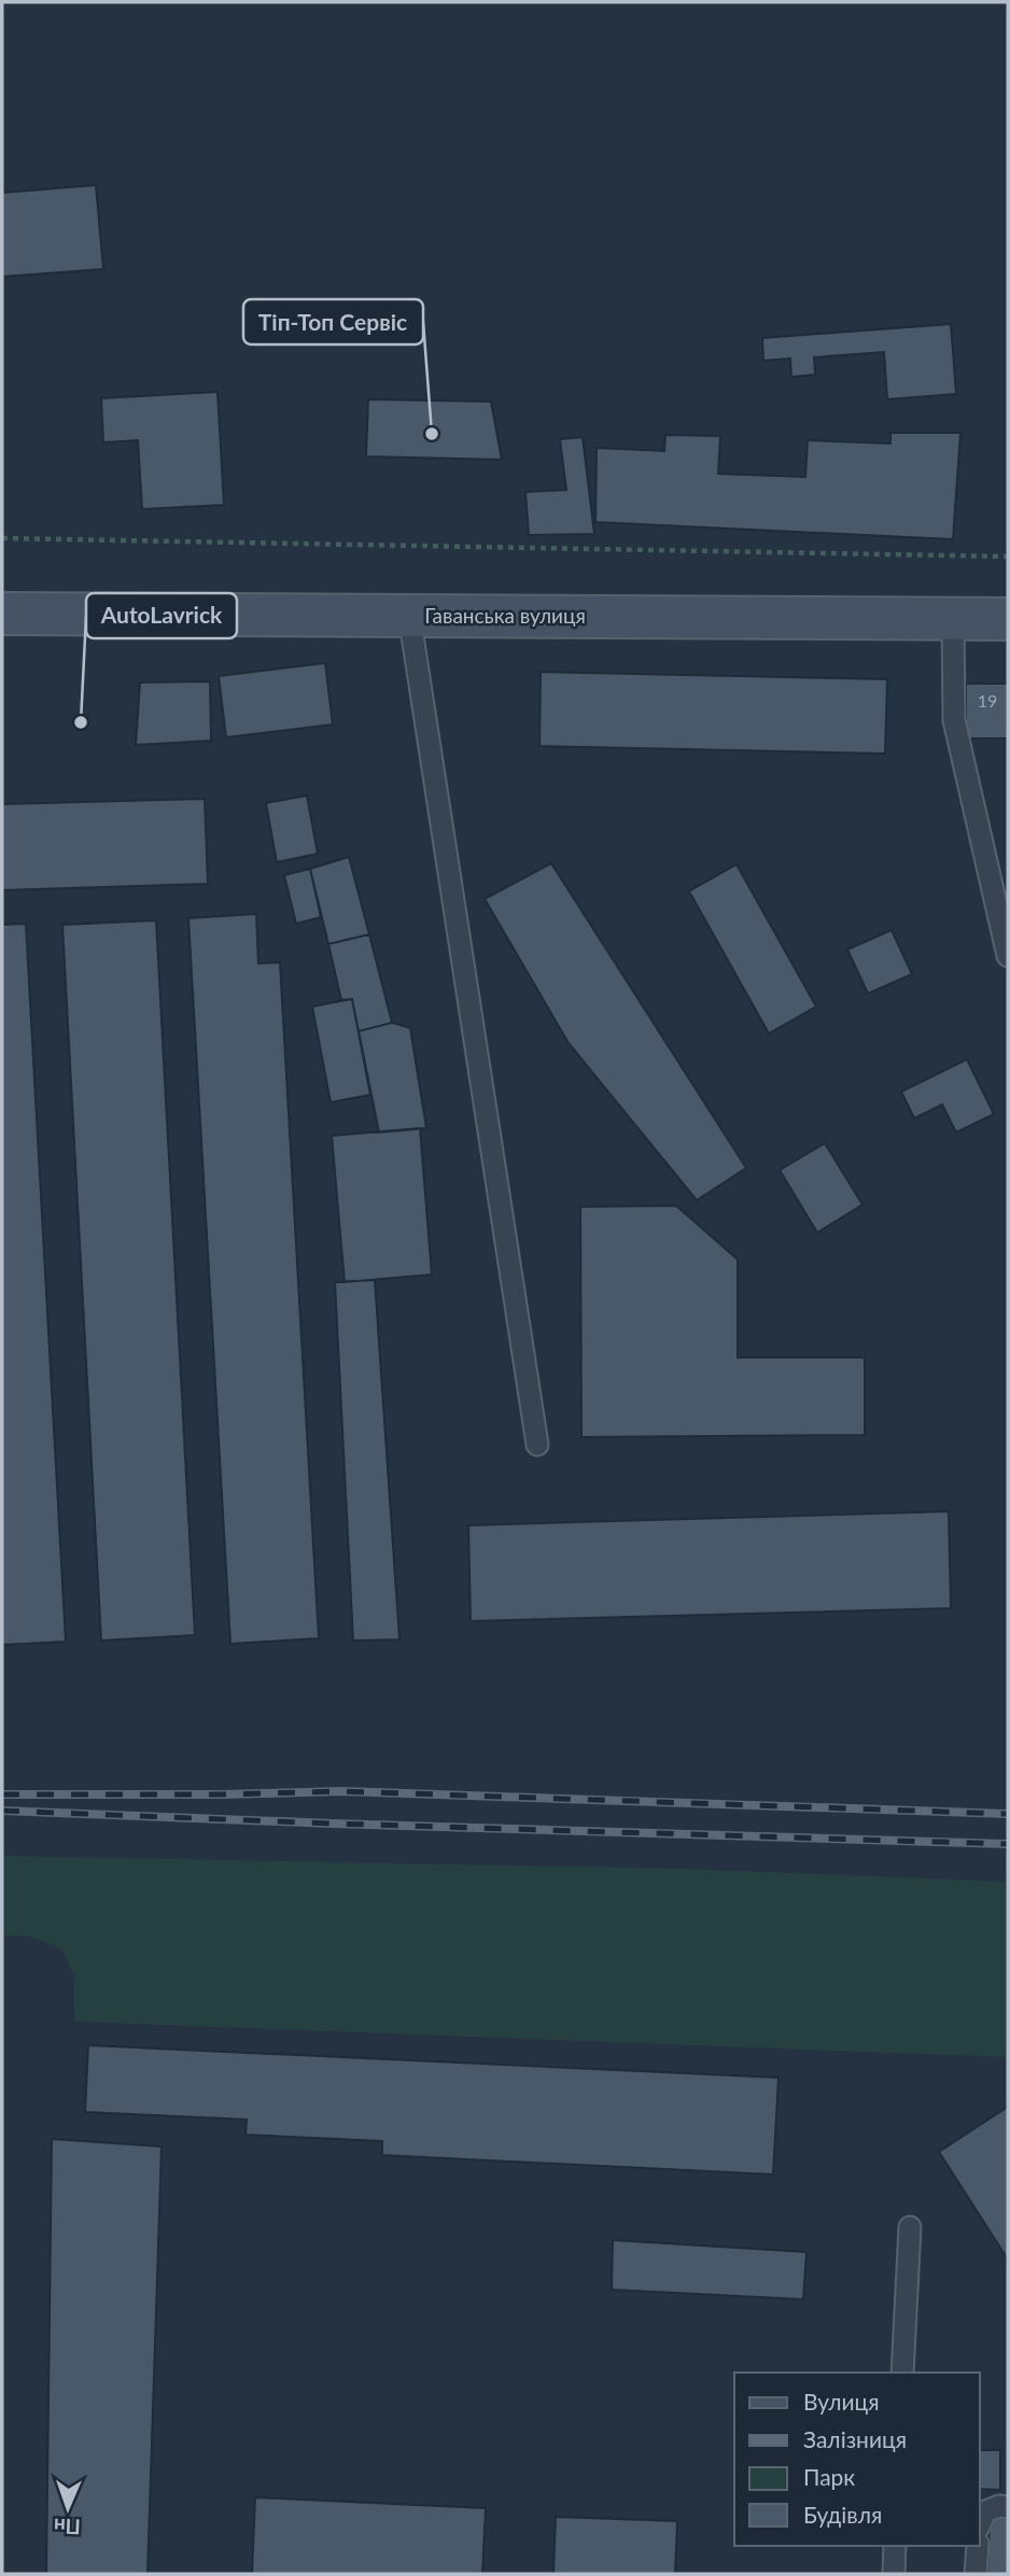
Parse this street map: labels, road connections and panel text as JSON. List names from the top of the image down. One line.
{"streets":{"street":["Гаванська вулиця"]},"places":["Тіп-Топ Сервіс","AutoLavrick"],"house_numbers":["19"],"legend":["Вулиця","Залізниця","Парк","Будівля"],"north":"bottom"}
